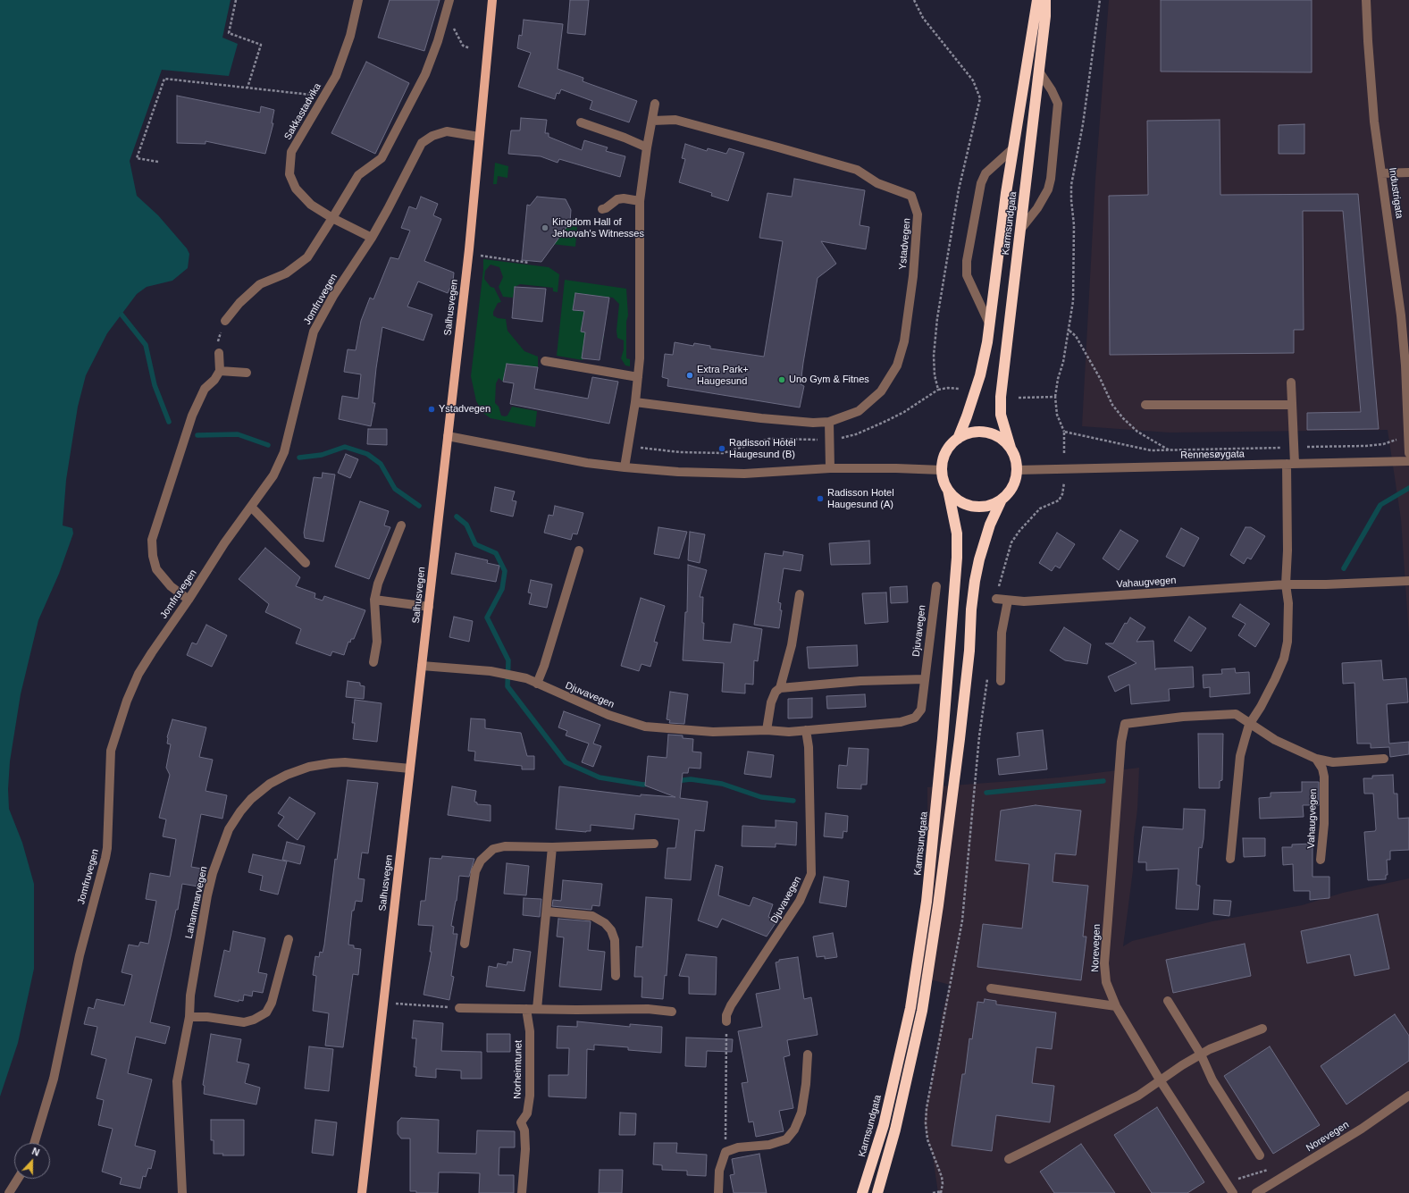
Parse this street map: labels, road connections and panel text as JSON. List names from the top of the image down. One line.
{"streets":{"highway":["Karmsundgata"],"main road":["Salhusvegen"],"street":["Sakkastadvika","Industrigata","Ystadvegen","Jomfruvegen","Rennesøygata","Vahaugvegen","Djuvavegen","Lahammarvegen","Norevegen","Norheimtunet"]},"crossings":[["Sakkastadvika","Jomfruvegen"],["Karmsundgata","Rennesøygata"],["Jomfruvegen","Salhusvegen"],["Salhusvegen","Djuvavegen"],["Salhusvegen","Lahammarvegen"]],"places":["Kingdom Hall of Jehovah's Witnesses","Extra Park+ Haugesund","Uno Gym & Fitnes","Ystadvegen","Radisson Hotel Haugesund (B)","Radisson Hotel Haugesund (A)"],"north":"top"}
